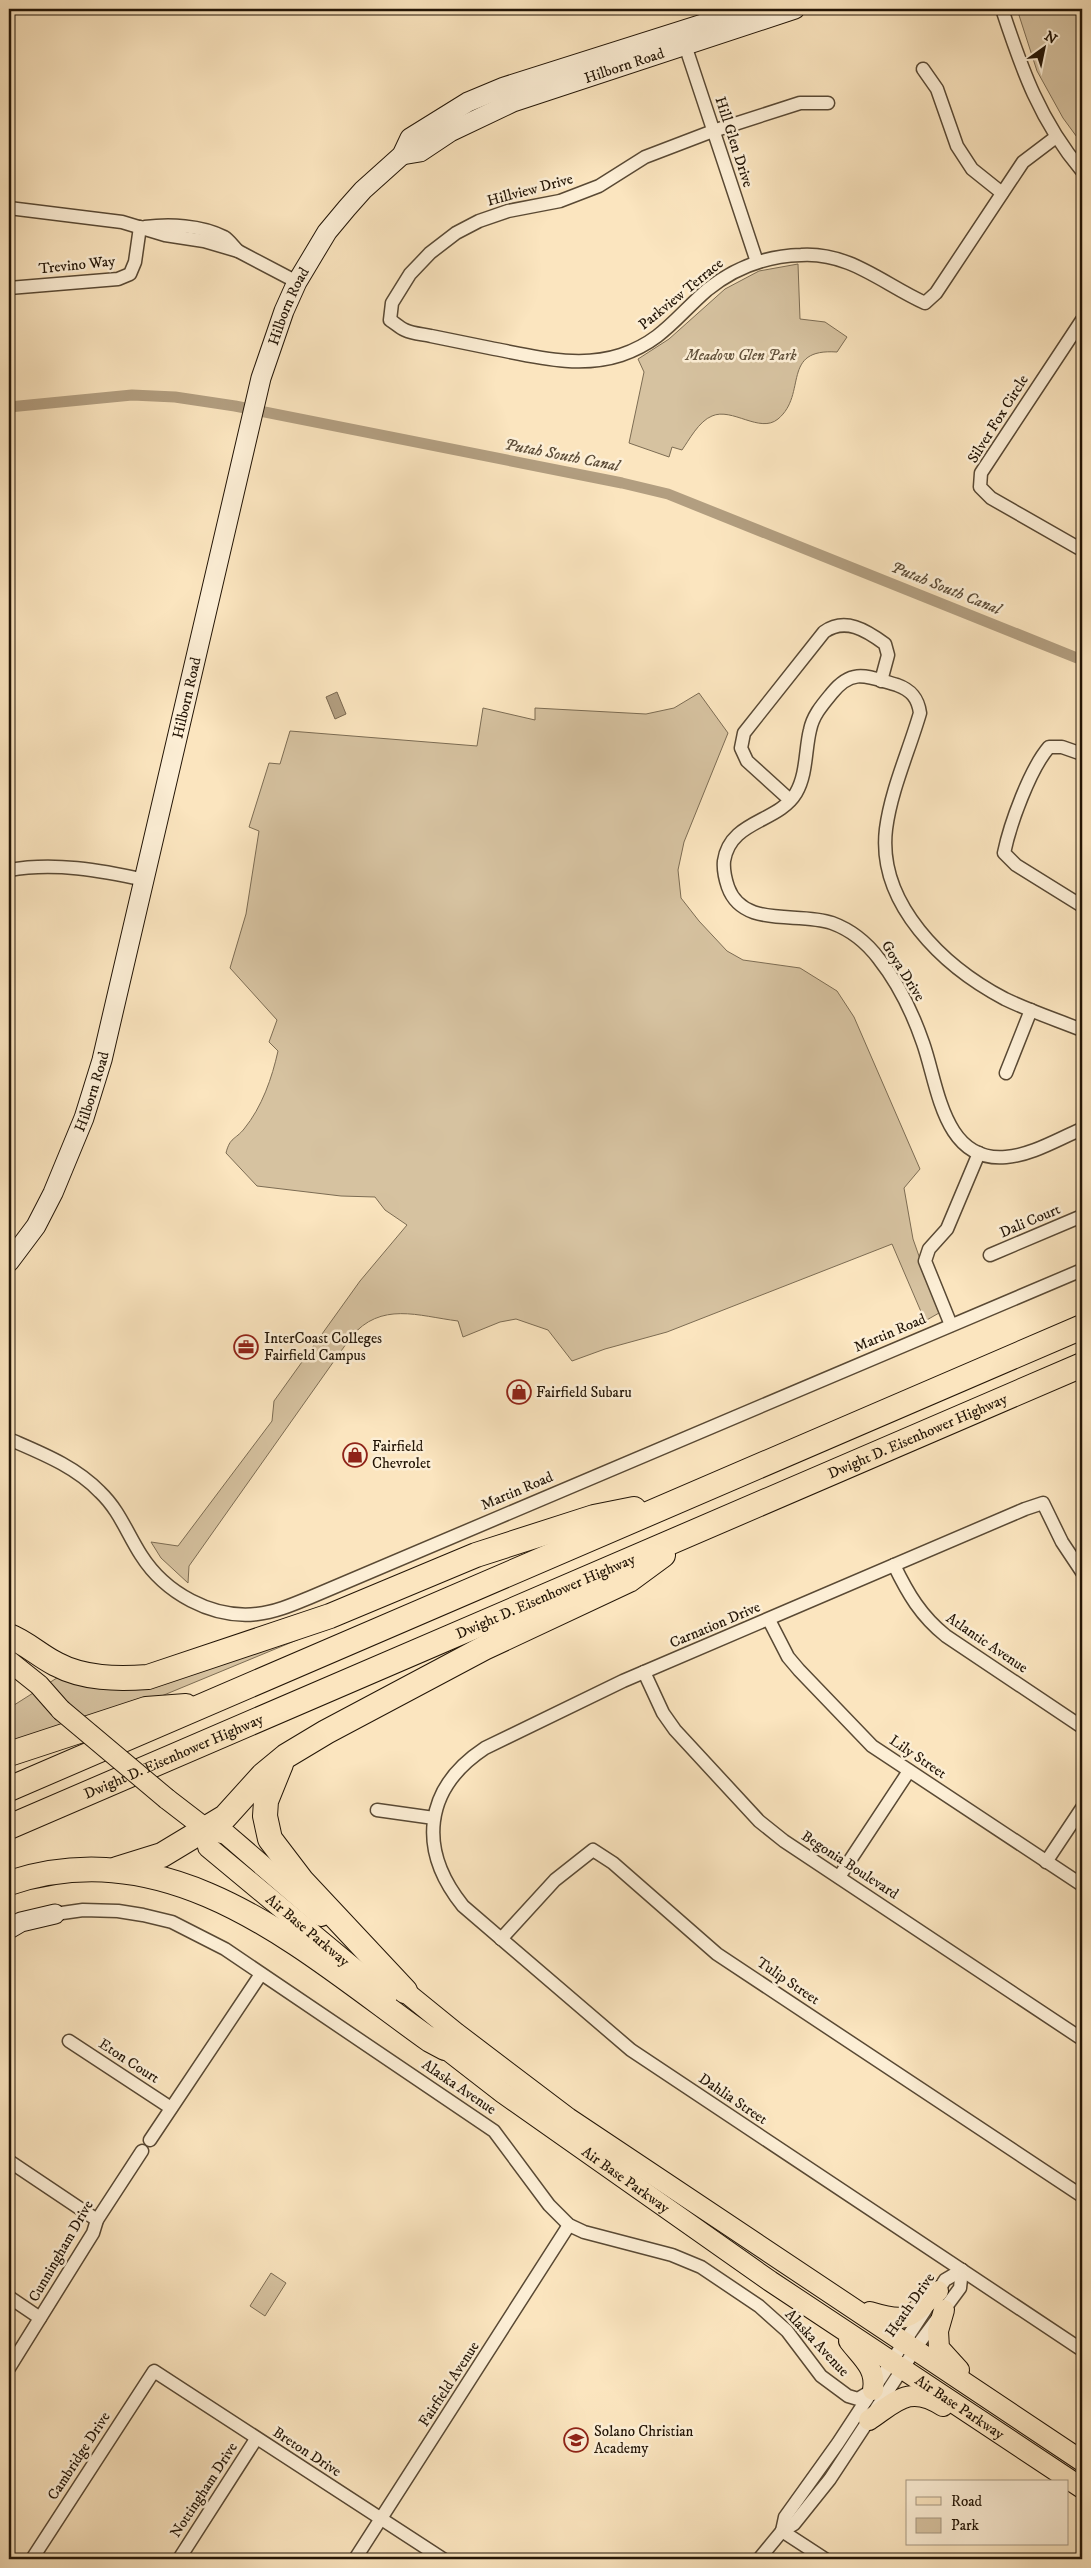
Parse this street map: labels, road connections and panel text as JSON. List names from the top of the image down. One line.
{"streets":{"highway":["Dwight D. Eisenhower Highway"],"main road":["Air Base Parkway"],"street":["Hilborn Road","Hill Glen Drive","Hillview Drive","Trevino Way","Parkview Terrace","Silver Fox Circle","Goya Drive","Dali Court","Martin Road","Carnation Drive","Atlantic Avenue","Lily Street","Begonia Boulevard","Tulip Street","Eton Court","Alaska Avenue","Dahlia Street","Cunningham Drive","Heath Drive","Fairfield Avenue","Breton Drive","Cambridge Drive","Nottingham Drive"]},"crossings":[["Hilborn Road","Hill Glen Drive"],["Hill Glen Drive","Hillview Drive"],["Hill Glen Drive","Parkview Terrace"],["Hillview Drive","Parkview Terrace"],["Carnation Drive","Atlantic Avenue"],["Carnation Drive","Lily Street"],["Carnation Drive","Begonia Boulevard"],["Carnation Drive","Dahlia Street"],["Air Base Parkway","Heath Drive"],["Tulip Street","Dahlia Street"],["Alaska Avenue","Heath Drive"],["Alaska Avenue","Fairfield Avenue"],["Dahlia Street","Heath Drive"],["Fairfield Avenue","Breton Drive"],["Breton Drive","Cambridge Drive"],["Breton Drive","Nottingham Drive"]],"water":["Putah South Canal"],"parks":["Meadow Glen Park"],"places":{"office":["InterCoast Colleges Fairfield Campus"],"shop":["Fairfield Subaru","Fairfield Chevrolet"],"school or university":["Solano Christian Academy"]},"legend":["Road","Park"],"north":"top right"}
